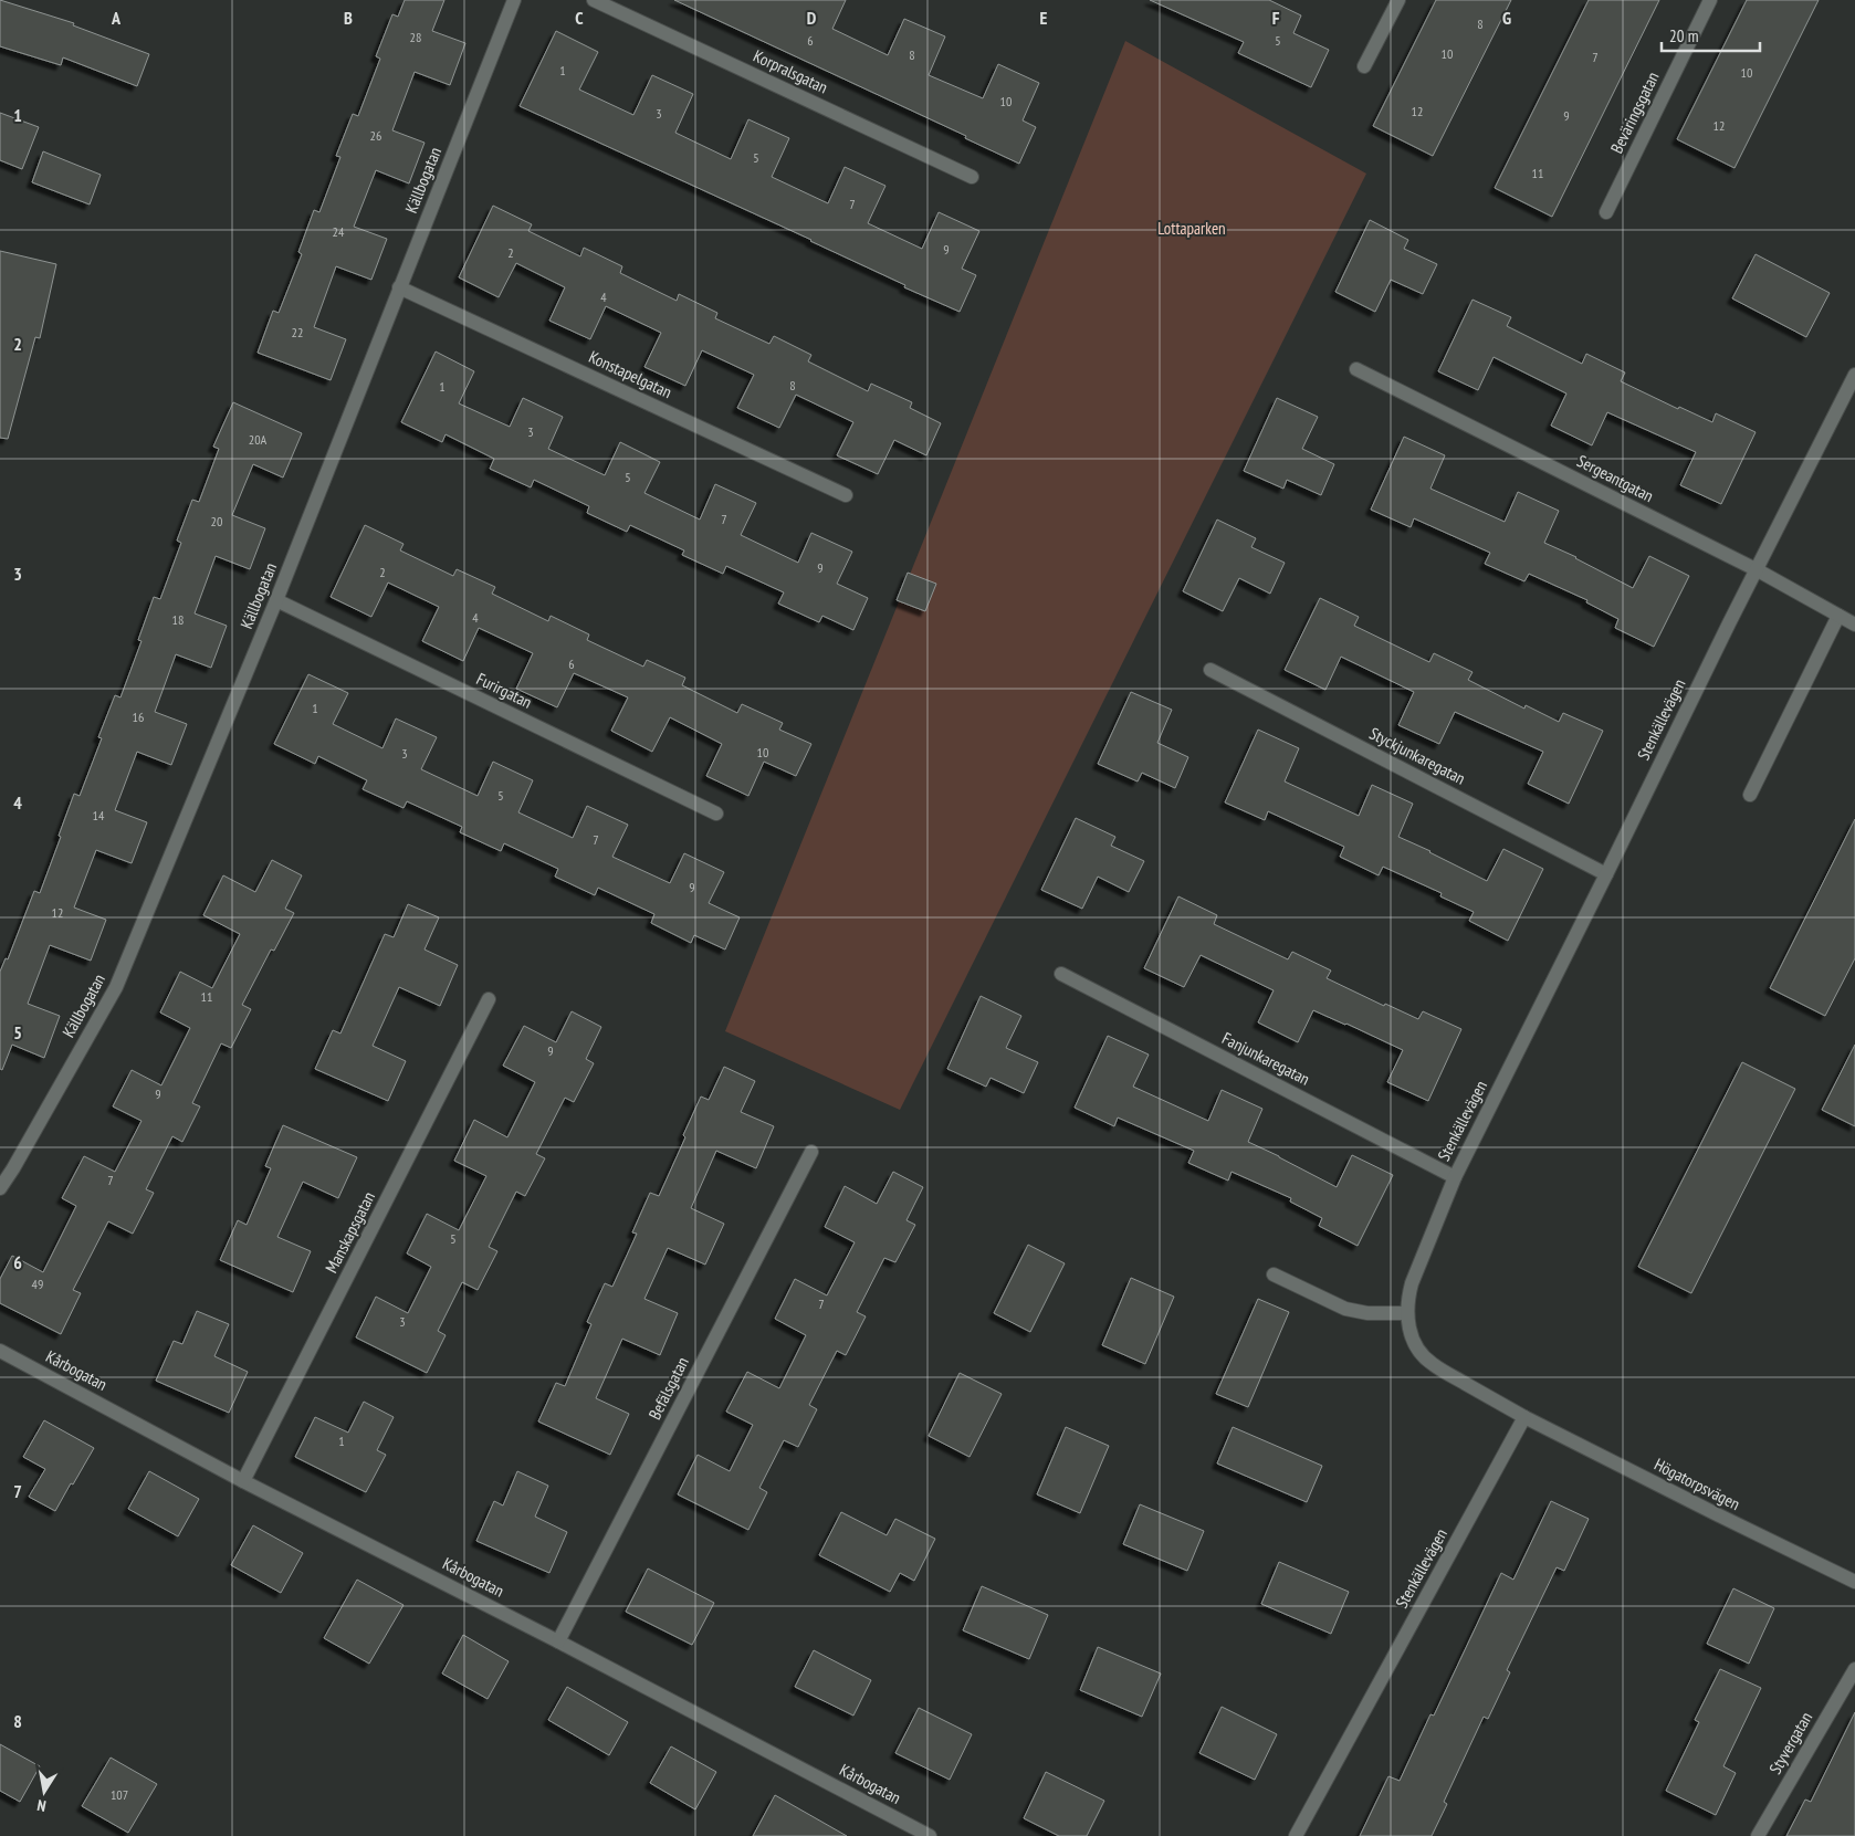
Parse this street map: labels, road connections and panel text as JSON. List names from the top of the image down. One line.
{"streets":{"street":["Korpralsgatan","Beväringsgatan","Källbogatan","Konstapelgatan","Sergeantgatan","Furirgatan","Stenkällevägen","Styckjunkaregatan","Fanjunkaregatan","Manskapsgatan","Kårbogatan","Befälsgatan","Högatorpsvägen","Styvergatan"]},"crossings":[["Källbogatan","Konstapelgatan"],["Källbogatan","Furirgatan"],["Sergeantgatan","Stenkällevägen"],["Stenkällevägen","Styckjunkaregatan"],["Stenkällevägen","Fanjunkaregatan"],["Stenkällevägen","Högatorpsvägen"],["Manskapsgatan","Kårbogatan"],["Kårbogatan","Befälsgatan"]],"parks":["Lottaparken"],"house_numbers":["8","28","6","5","10","8","7","1","10","10","12","3","9","12","26","5","11","7","24","9","2","4","22","8","1","3","20A","5","7","20","9","2","4","18","6","1","16","10","3","5","14","7","9","12","11","9","9","7","5","49","7","3","1","107"],"scale_bar":"20 m","north":"bottom","grid":{"columns":["A","B","C","D","E","F","G"],"rows":["1","2","3","4","5","6","7","8"]}}
